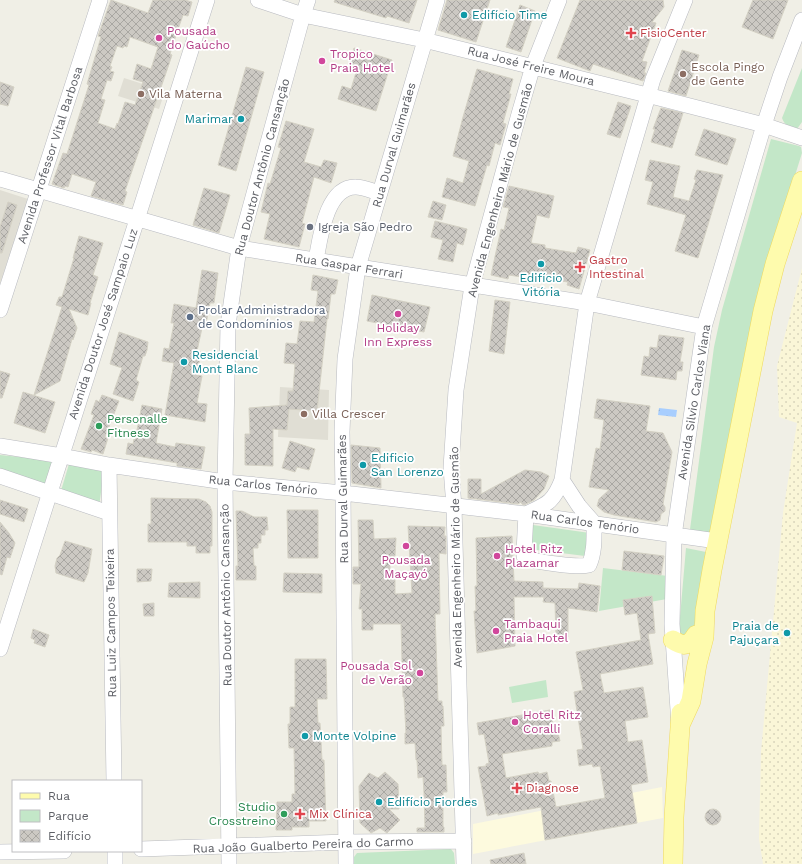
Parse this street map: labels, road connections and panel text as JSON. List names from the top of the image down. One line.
{"streets":{"main road":["Avenida Silvio Carlos Viana"],"street":["Rua José Freire Moura","Rua Durval Guimarães","Avenida Professor Vital Barbosa","Rua Doutor Antônio Cansanção","Avenida Engenheiro Mário de Gusmão","Rua Gaspar Ferrari","Avenida Doutor José Sampaio Luz","Rua Carlos Tenório","Rua Luiz Campos Teixeira","Rua João Gualberto Pereira do Carmo"]},"crossings":[["Rua José Freire Moura","Rua Durval Guimarães"],["Rua José Freire Moura","Rua Doutor Antônio Cansanção"],["Rua José Freire Moura","Avenida Engenheiro Mário de Gusmão"],["Rua José Freire Moura","Avenida Silvio Carlos Viana"],["Rua Durval Guimarães","Rua Gaspar Ferrari"],["Rua Durval Guimarães","Rua Carlos Tenório"],["Rua Durval Guimarães","Rua João Gualberto Pereira do Carmo"],["Avenida Professor Vital Barbosa","Rua Gaspar Ferrari"],["Rua Doutor Antônio Cansanção","Rua Gaspar Ferrari"],["Rua Doutor Antônio Cansanção","Rua Carlos Tenório"],["Rua Doutor Antônio Cansanção","Rua João Gualberto Pereira do Carmo"],["Avenida Engenheiro Mário de Gusmão","Rua Gaspar Ferrari"],["Avenida Engenheiro Mário de Gusmão","Rua Carlos Tenório"],["Avenida Engenheiro Mário de Gusmão","Rua João Gualberto Pereira do Carmo"],["Rua Gaspar Ferrari","Avenida Doutor José Sampaio Luz"],["Rua Gaspar Ferrari","Avenida Silvio Carlos Viana"],["Avenida Doutor José Sampaio Luz","Rua Carlos Tenório"],["Avenida Silvio Carlos Viana","Rua Carlos Tenório"],["Rua Carlos Tenório","Rua Luiz Campos Teixeira"]],"places":{"other":["Edifício Time","Pousada do Gaúcho","Tropico Praia Hotel","Escola Pingo de Gente","Vila Materna","Marimar","Igreja São Pedro","Edifício Vitória","Holiday Inn Express","Prolar Administradora de Condomínios","Residencial Mont Blanc","Villa Crescer","Personalle Fitness","Edificio San Lorenzo","Pousada Maçayó","Hotel Ritz Plazamar","Tambaqui Praia Hotel","Praia de Pajuçara","Pousada Sol de Verão","Hotel Ritz Coralli","Monte Volpine","Edifício Fiordes","Studio Crosstreino"],"health":["FisioCenter","Gastro Intestinal","Diagnose","Mix Clínica"]},"legend":["Rua","Parque","Edifício"]}
